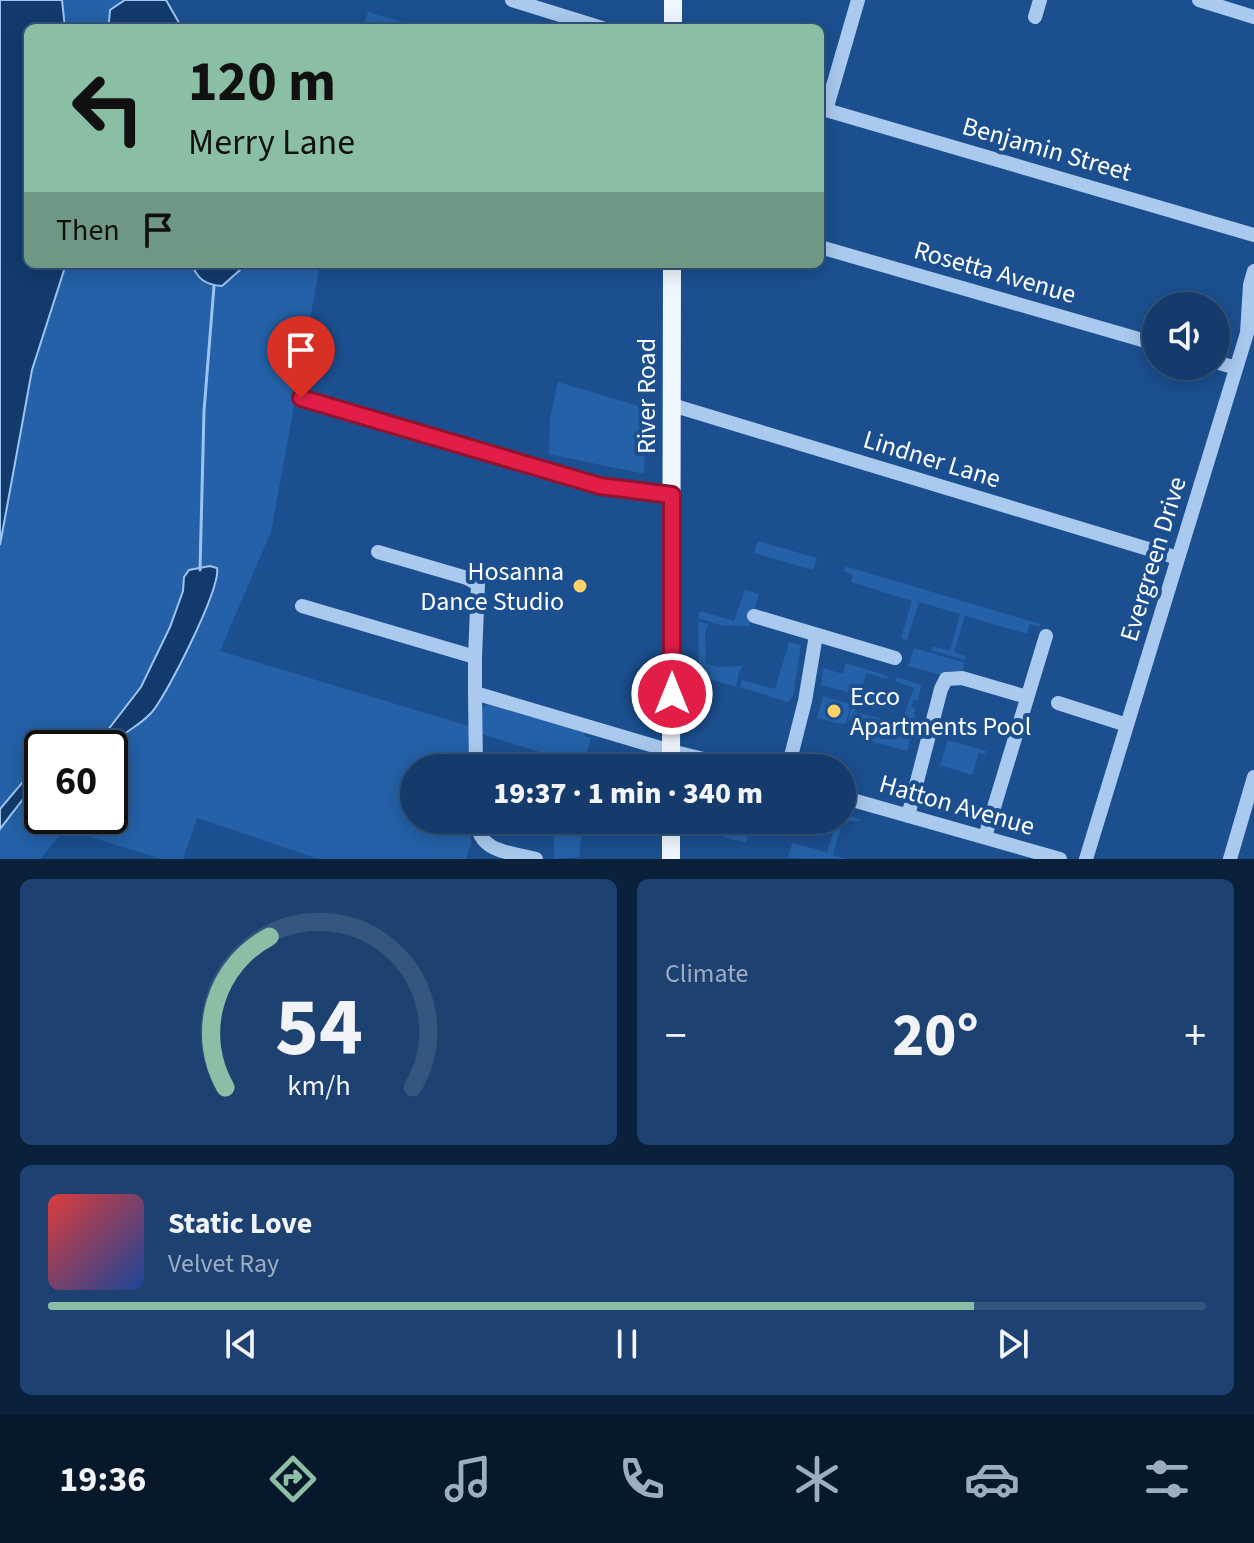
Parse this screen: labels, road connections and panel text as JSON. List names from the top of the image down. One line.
{"streets":{"main road":["River Road"],"street":["Benjamin Street","Rosetta Avenue","Lindner Lane","Evergreen Drive","Hatton Avenue"]},"crossings":[["River Road","Lindner Lane"],["Lindner Lane","Evergreen Drive"]],"places":["Hosanna Dance Studio","Ecco Apartments Pool"],"page":{"turn":["120 m","Merry Lane"],"then":"Then","limit":"60","trip":"19:37 · 1 min · 340 m","tile":"Climate","heat":["−","20°","+"],"song":["Static Love","Velvet Ray"],"tabs":"19:36","gauge":["54","km/h"]}}
